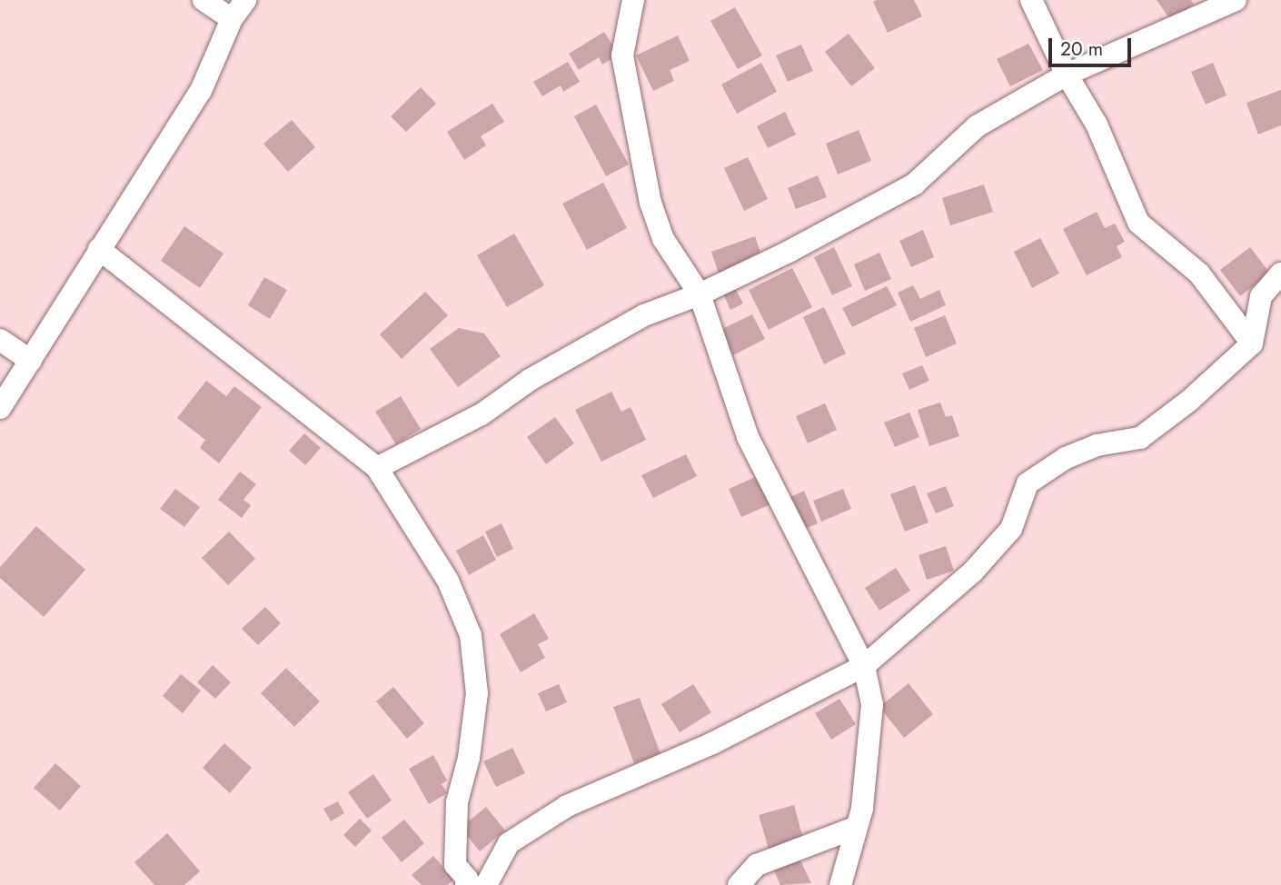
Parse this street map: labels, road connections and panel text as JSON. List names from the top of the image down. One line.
{"scale_bar":"20 m"}
